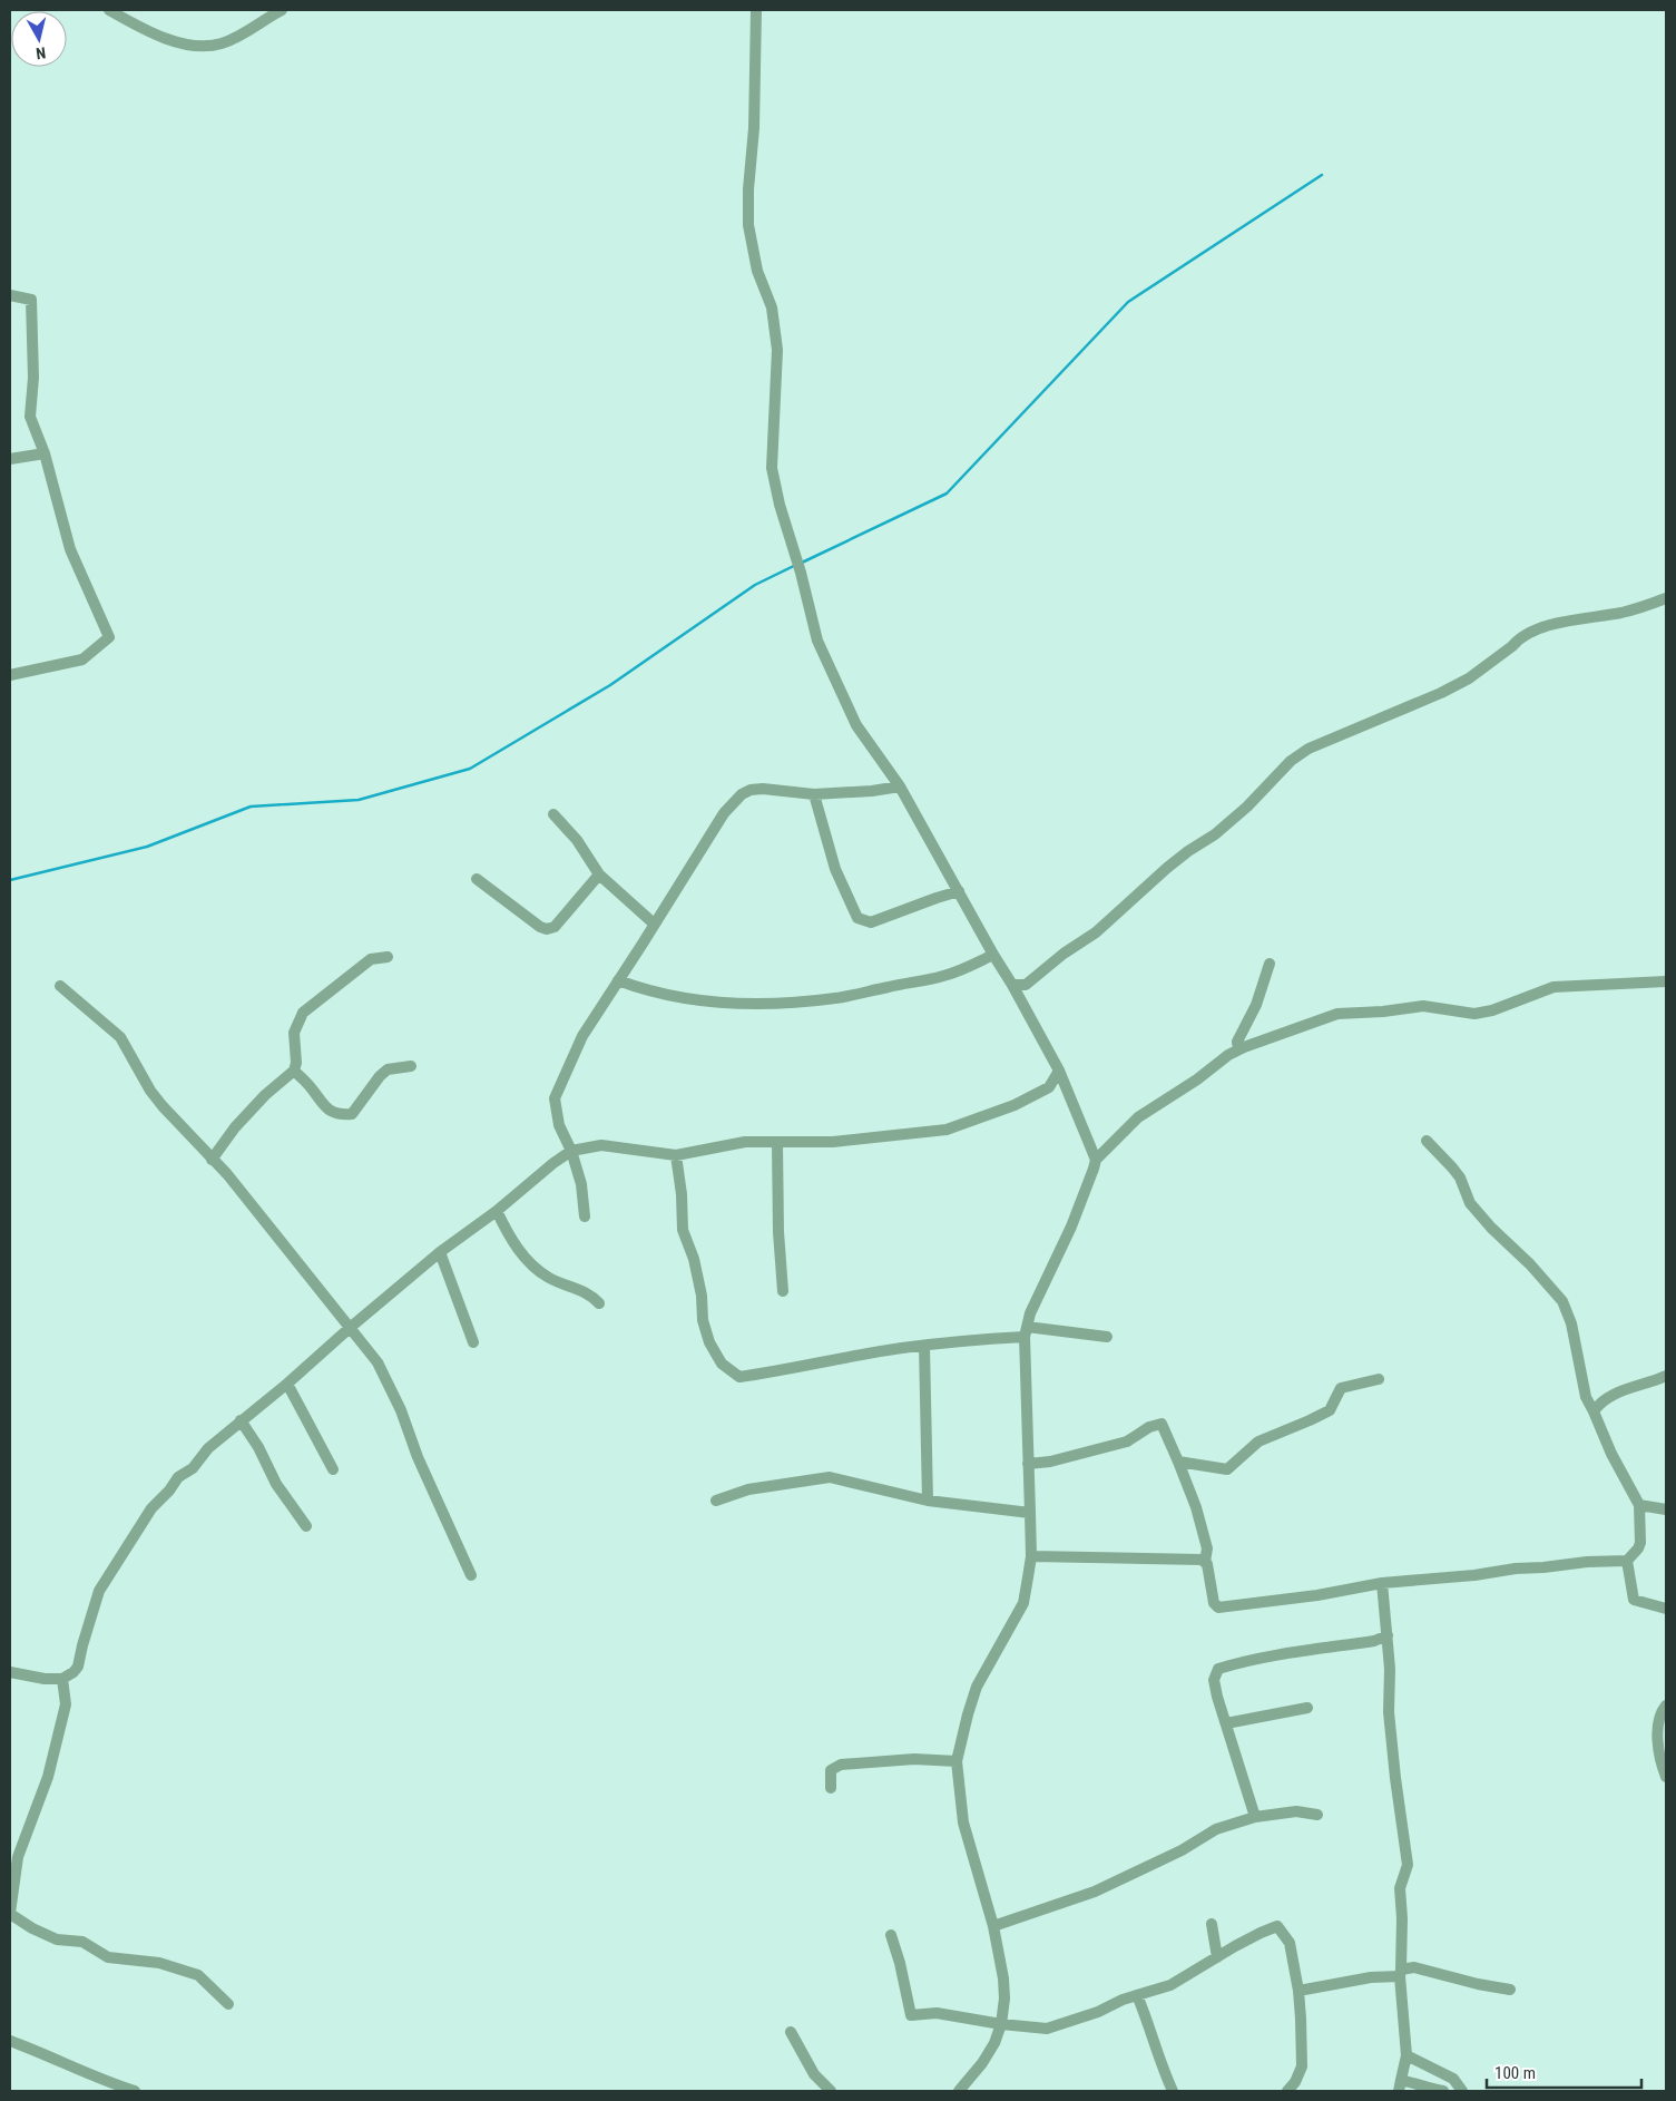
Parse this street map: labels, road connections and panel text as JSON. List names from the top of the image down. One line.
{"scale_bar":"100 m","north":"bottom"}
